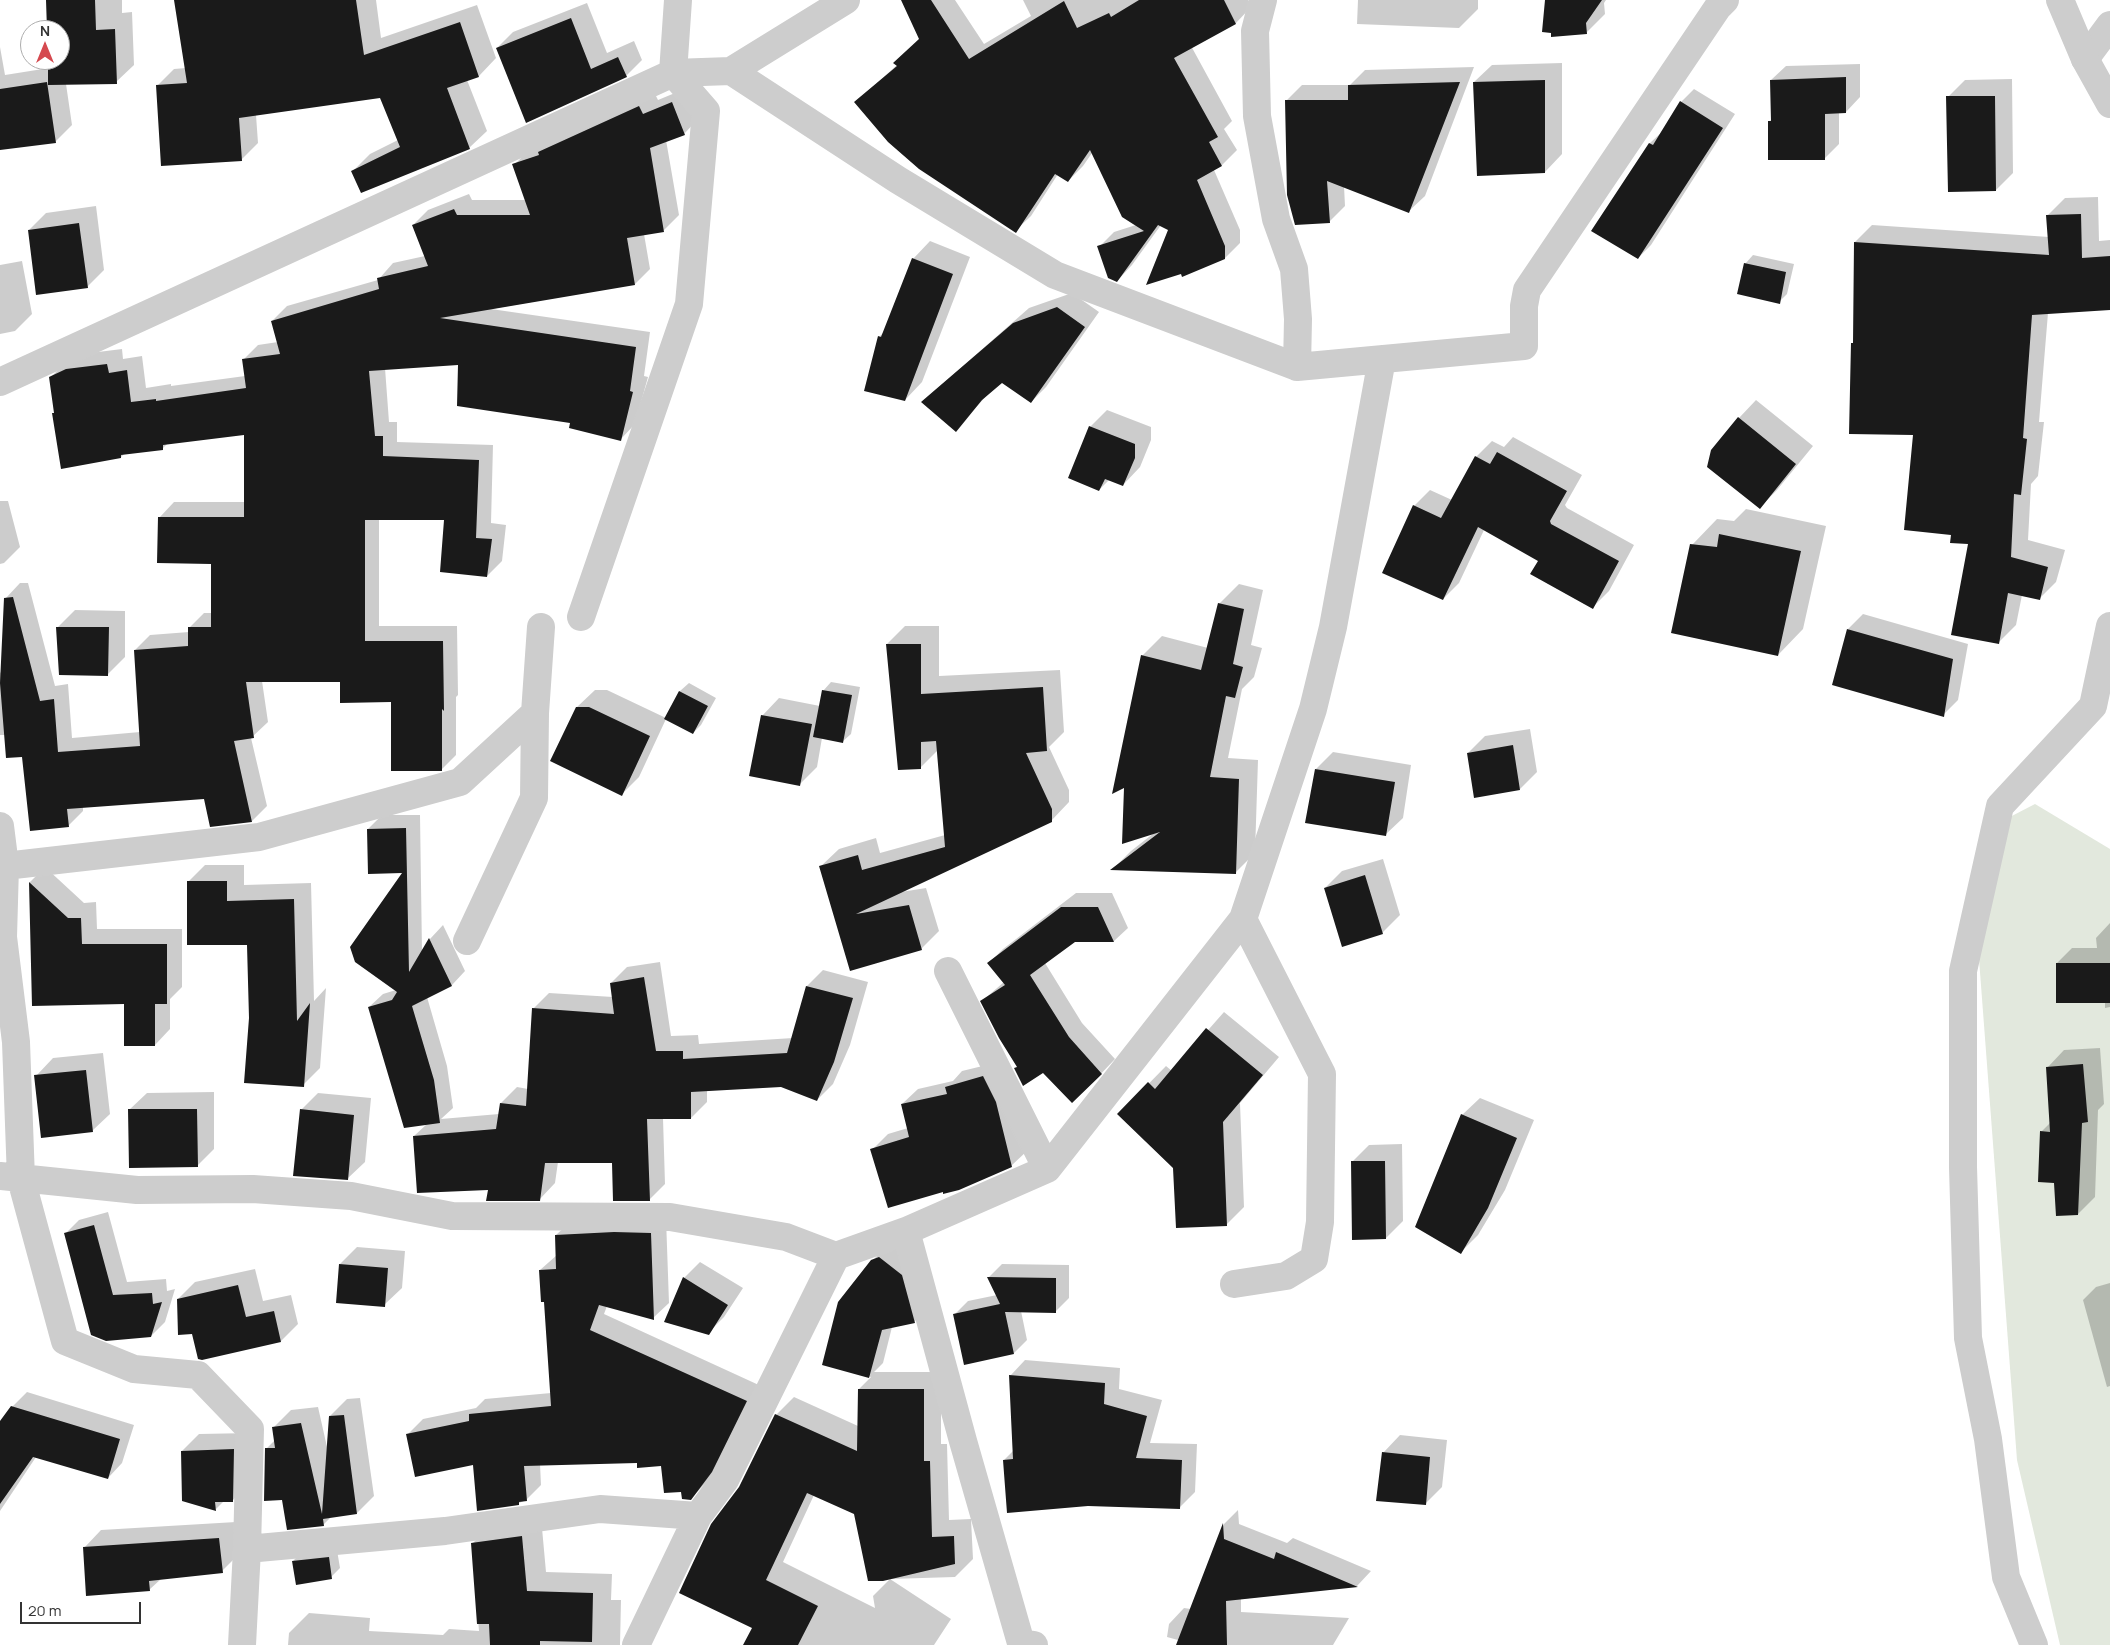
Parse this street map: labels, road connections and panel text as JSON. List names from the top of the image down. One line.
{"scale_bar":"20 m","north":"top"}
